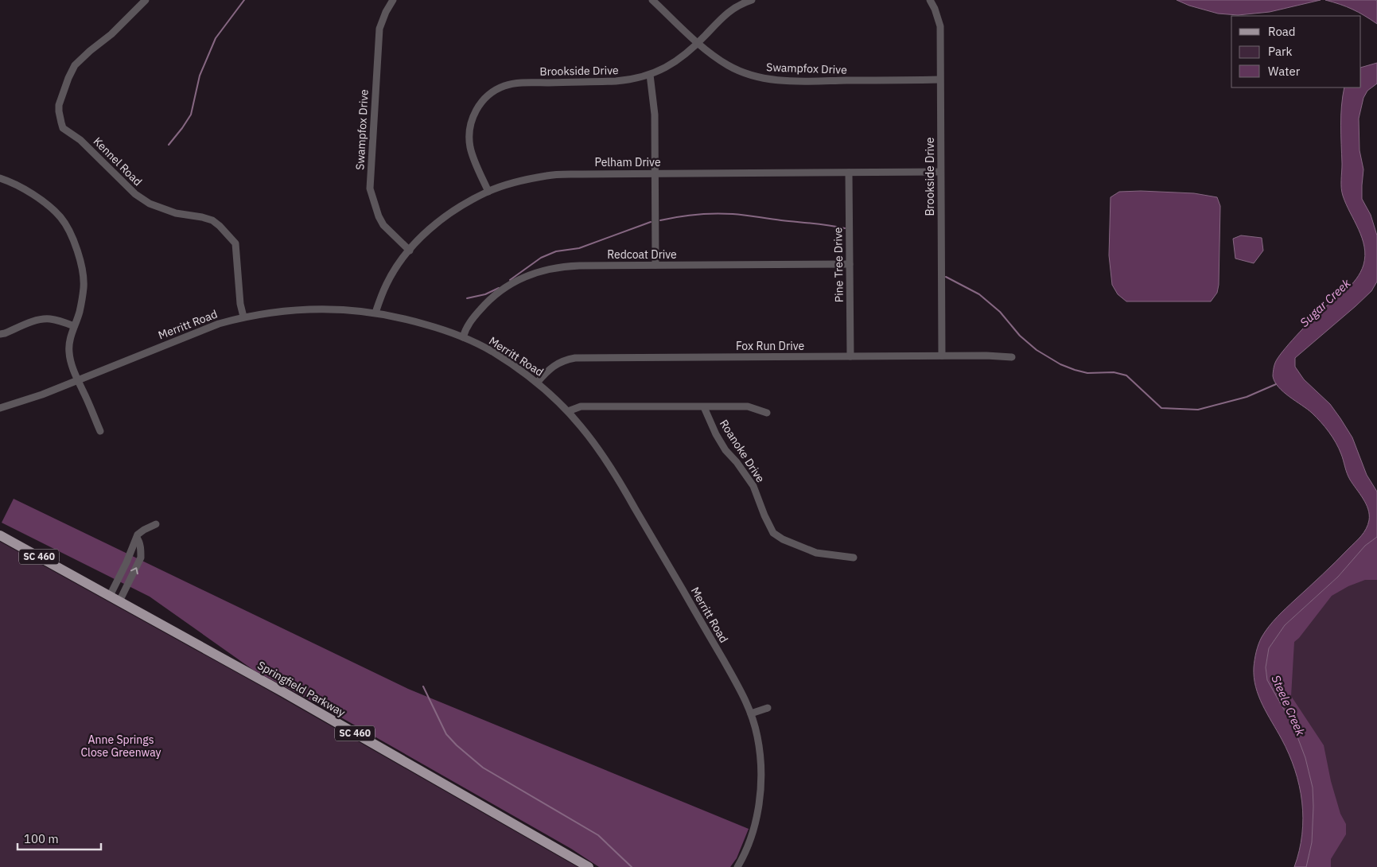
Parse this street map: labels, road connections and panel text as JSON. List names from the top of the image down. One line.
{"streets":{"main road":["SC 460","Springfield Parkway"],"street":["Swampfox Drive","Brookside Drive","Kennel Road","Pelham Drive","Redcoat Drive","Pine Tree Drive","Merritt Road","Fox Run Drive","Roanoke Drive"]},"crossings":[["Swampfox Drive","Brookside Drive"],["Swampfox Drive","Pelham Drive"],["Brookside Drive","Pelham Drive"],["Brookside Drive","Fox Run Drive"],["Kennel Road","Merritt Road"],["Pelham Drive","Pine Tree Drive"],["Pelham Drive","Merritt Road"],["Redcoat Drive","Pine Tree Drive"],["Redcoat Drive","Merritt Road"],["Pine Tree Drive","Fox Run Drive"],["Merritt Road","Fox Run Drive"]],"water":["Sugar Creek","Steele Creek"],"parks":["Anne Springs Close Greenway"],"legend":["Road","Park","Water"],"scale_bar":"100 m"}
